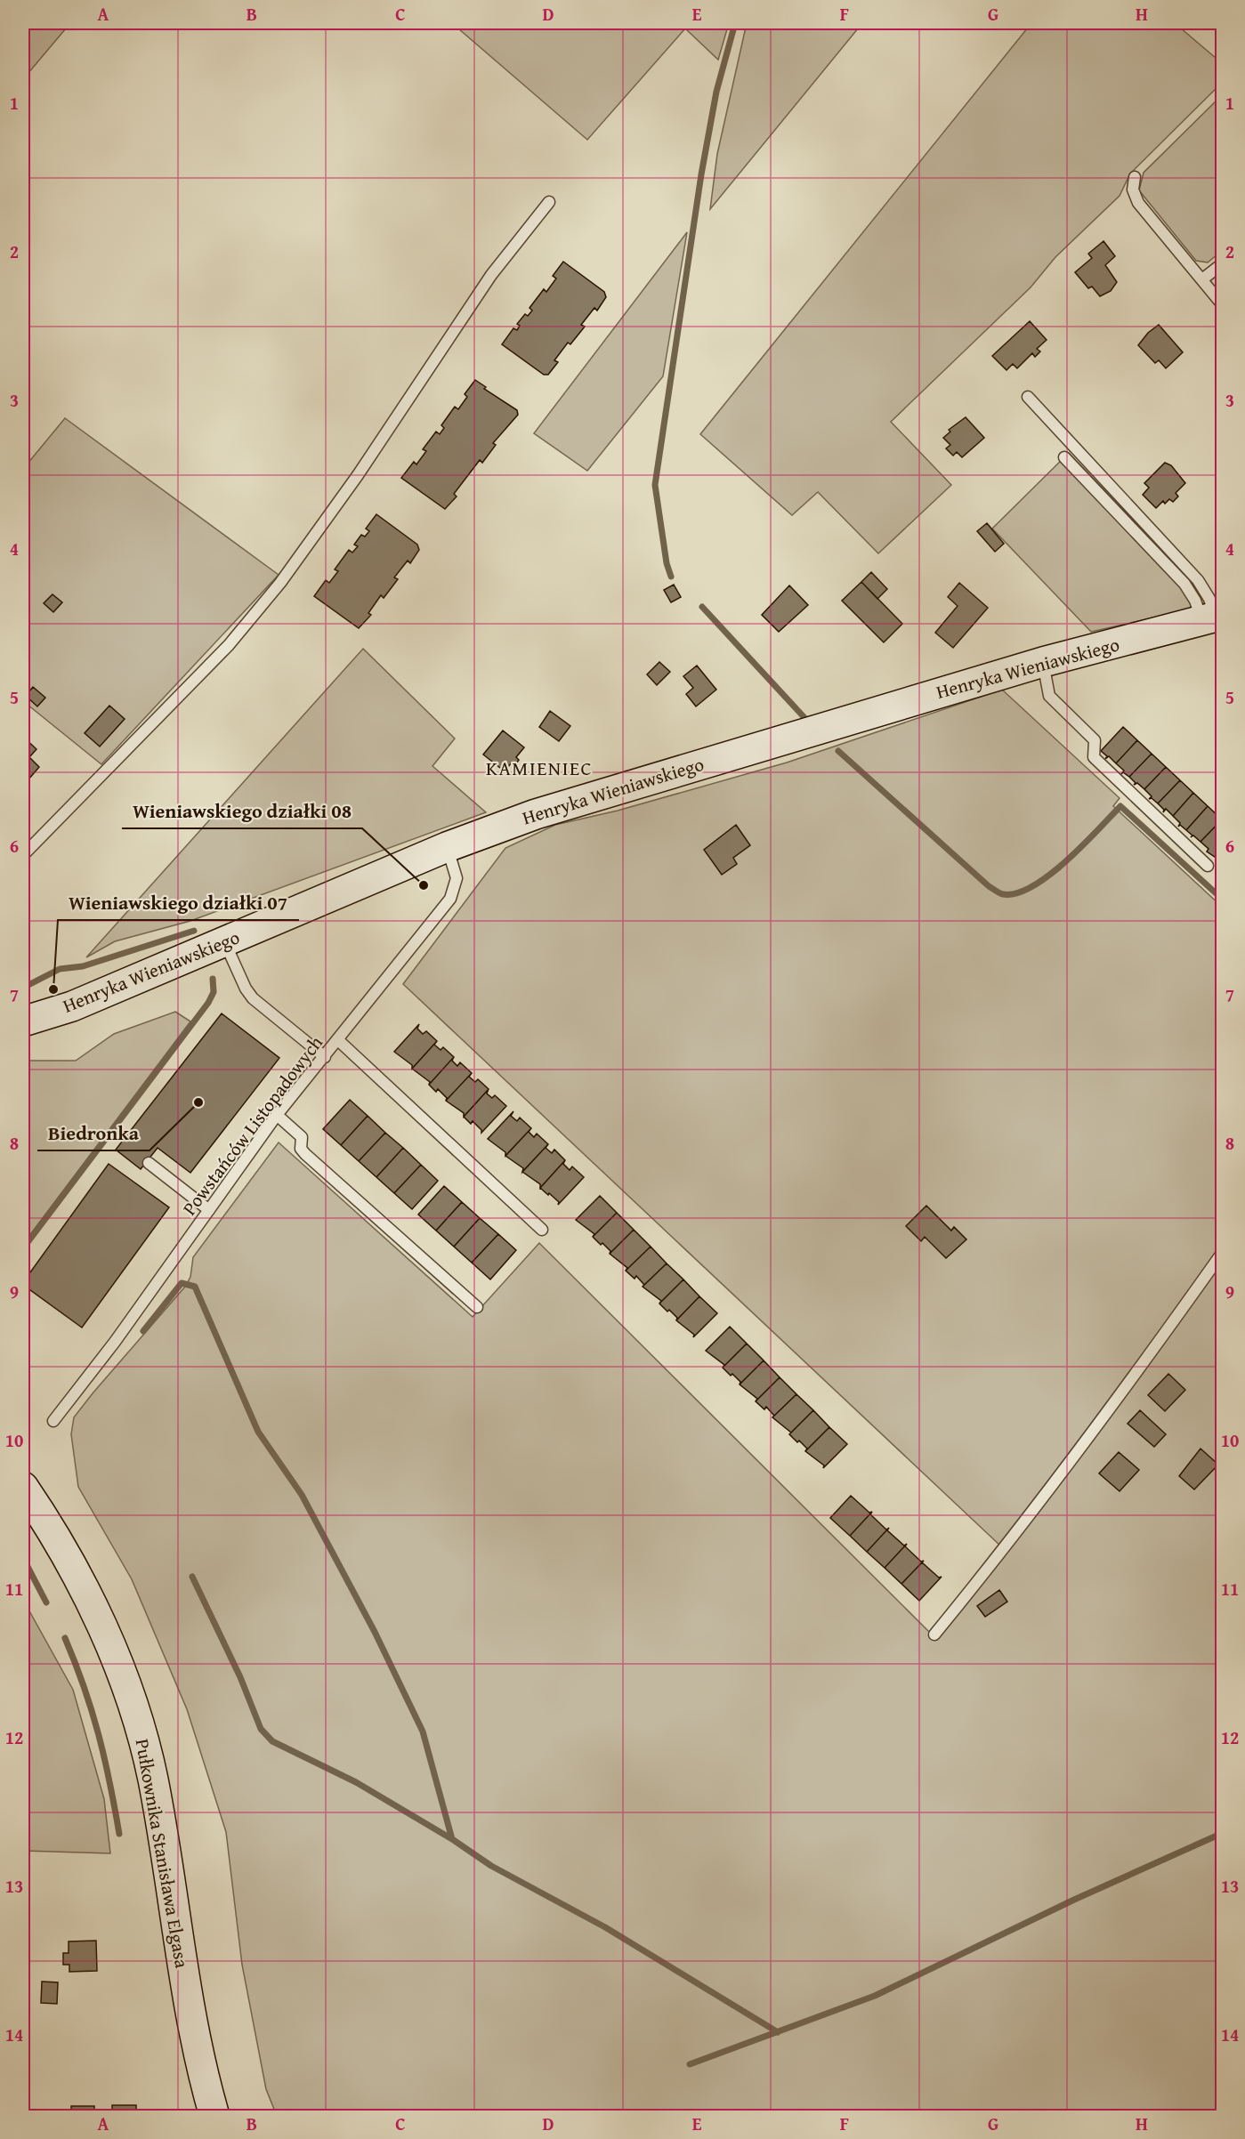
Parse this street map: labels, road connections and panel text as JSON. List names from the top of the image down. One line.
{"streets":{"street":["Henryka Wieniawskiego","Pułkownika Stanisława Elgasa"],"lane":["Powstańców Listopadowych"]},"crossings":[["Henryka Wieniawskiego","Powstańców Listopadowych"]],"districts":["KAMIENIEC"],"places":["Wieniawskiego działki 08","Wieniawskiego działki 07","Biedronka"],"grid":{"columns":["A","B","C","D","E","F","G","H"],"rows":["1","2","3","4","5","6","7","8","9","10","11","12","13","14"]}}
